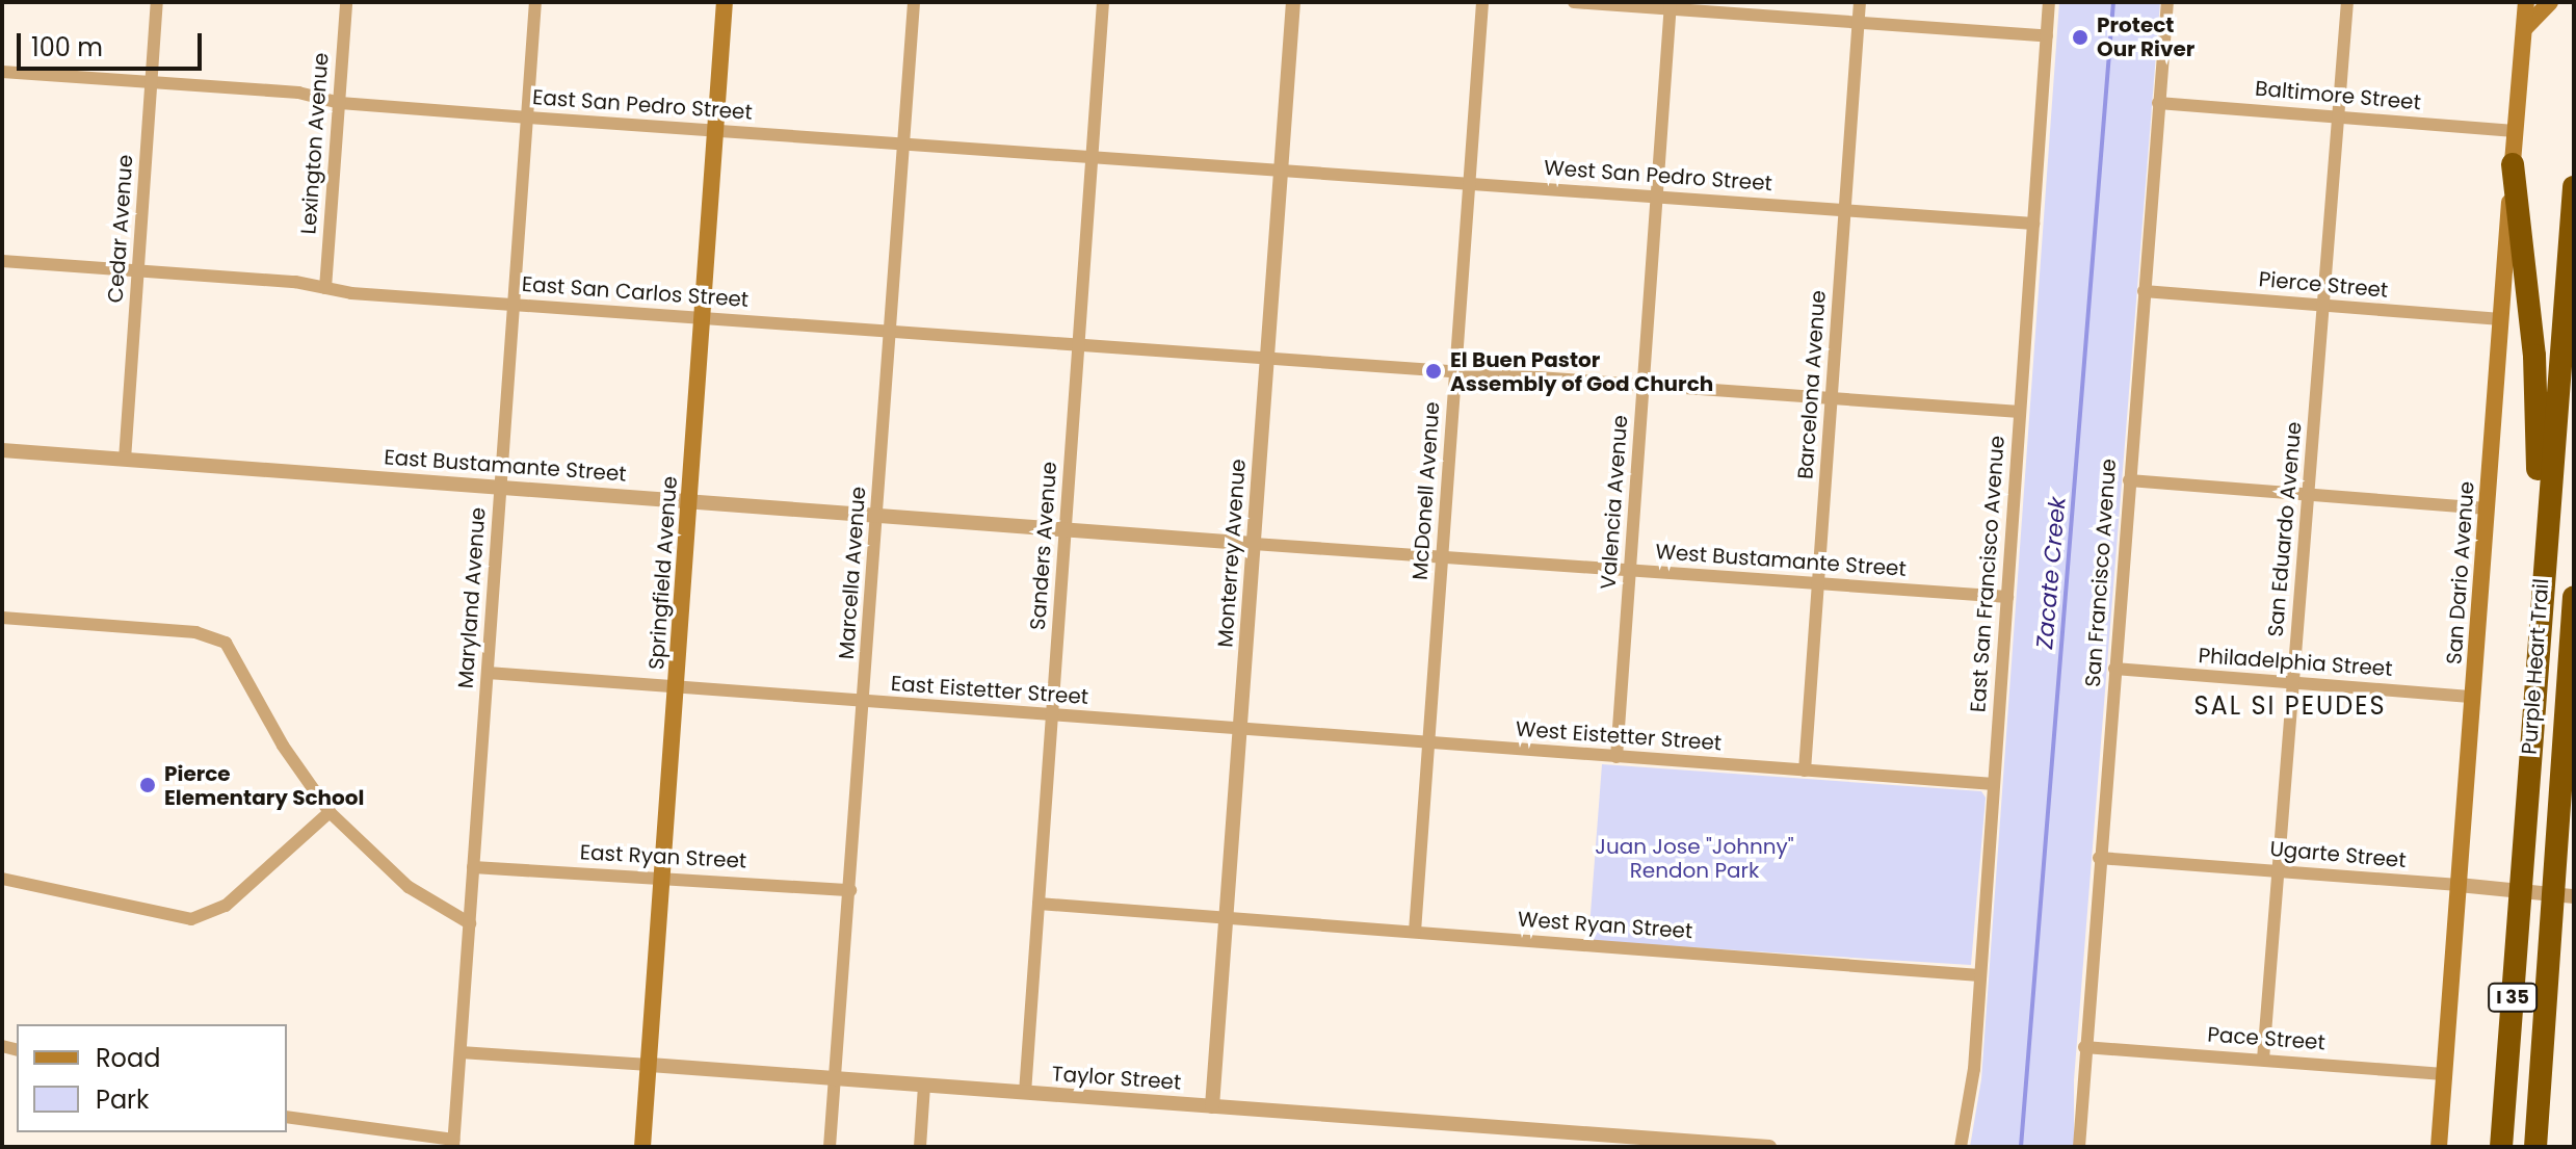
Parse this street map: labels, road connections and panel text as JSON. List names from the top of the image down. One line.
{"streets":{"highway":["Purple Heart Trail","I 35"],"main road":["Springfield Avenue","San Dario Avenue"],"street":["Baltimore Street","East San Pedro Street","Lexington Avenue","West San Pedro Street","Cedar Avenue","Pierce Street","East San Carlos Street","Barcelona Avenue","East Bustamante Street","McDonell Avenue","Valencia Avenue","San Eduardo Avenue","Sanders Avenue","Monterrey Avenue","West Bustamante Street","Marcella Avenue","San Francisco Avenue","East San Francisco Avenue","Maryland Avenue","Philadelphia Street","East Eistetter Street","West Eistetter Street","Ugarte Street","East Ryan Street","West Ryan Street","Pace Street","Taylor Street"]},"crossings":[["Baltimore Street","San Eduardo Avenue"],["Baltimore Street","San Francisco Avenue"],["Baltimore Street","San Dario Avenue"],["East San Pedro Street","Lexington Avenue"],["East San Pedro Street","West San Pedro Street"],["East San Pedro Street","Cedar Avenue"],["East San Pedro Street","Sanders Avenue"],["East San Pedro Street","Monterrey Avenue"],["East San Pedro Street","Springfield Avenue"],["East San Pedro Street","Marcella Avenue"],["East San Pedro Street","Maryland Avenue"],["Lexington Avenue","East San Carlos Street"],["West San Pedro Street","Barcelona Avenue"],["West San Pedro Street","McDonell Avenue"],["West San Pedro Street","Valencia Avenue"],["West San Pedro Street","Monterrey Avenue"],["West San Pedro Street","East San Francisco Avenue"],["Cedar Avenue","East San Carlos Street"],["Cedar Avenue","East Bustamante Street"],["Pierce Street","San Eduardo Avenue"],["Pierce Street","San Francisco Avenue"],["Pierce Street","San Dario Avenue"],["East San Carlos Street","Barcelona Avenue"],["East San Carlos Street","McDonell Avenue"],["East San Carlos Street","Valencia Avenue"],["East San Carlos Street","Sanders Avenue"],["East San Carlos Street","Monterrey Avenue"],["East San Carlos Street","Springfield Avenue"],["East San Carlos Street","Marcella Avenue"],["East San Carlos Street","East San Francisco Avenue"],["East San Carlos Street","Maryland Avenue"],["Barcelona Avenue","West Bustamante Street"],["Barcelona Avenue","West Eistetter Street"],["East Bustamante Street","Sanders Avenue"],["East Bustamante Street","Monterrey Avenue"],["East Bustamante Street","West Bustamante Street"],["East Bustamante Street","Springfield Avenue"],["East Bustamante Street","Marcella Avenue"],["East Bustamante Street","Maryland Avenue"],["McDonell Avenue","West Bustamante Street"],["McDonell Avenue","West Eistetter Street"],["McDonell Avenue","West Ryan Street"],["Valencia Avenue","West Bustamante Street"],["Valencia Avenue","West Eistetter Street"],["San Eduardo Avenue","Philadelphia Street"],["San Eduardo Avenue","Ugarte Street"],["San Eduardo Avenue","Pace Street"],["Sanders Avenue","East Eistetter Street"],["Sanders Avenue","Taylor Street"],["Monterrey Avenue","West Bustamante Street"],["Monterrey Avenue","East Eistetter Street"],["Monterrey Avenue","West Eistetter Street"],["Monterrey Avenue","West Ryan Street"],["Monterrey Avenue","Taylor Street"],["West Bustamante Street","East San Francisco Avenue"],["Springfield Avenue","East Eistetter Street"],["Springfield Avenue","East Ryan Street"],["Springfield Avenue","Taylor Street"],["Marcella Avenue","East Eistetter Street"],["Marcella Avenue","East Ryan Street"],["Marcella Avenue","Taylor Street"],["San Francisco Avenue","Philadelphia Street"],["San Francisco Avenue","Ugarte Street"],["San Francisco Avenue","Pace Street"],["San Dario Avenue","Philadelphia Street"],["San Dario Avenue","Ugarte Street"],["San Dario Avenue","Pace Street"],["East San Francisco Avenue","West Eistetter Street"],["East San Francisco Avenue","West Ryan Street"],["Maryland Avenue","East Eistetter Street"],["Maryland Avenue","East Ryan Street"],["Maryland Avenue","Taylor Street"],["East Eistetter Street","West Eistetter Street"]],"districts":["SAL SI PEUDES"],"water":["Zacate Creek"],"parks":["Juan Jose \"Johnny\" Rendon Park"],"places":["Protect Our River","El Buen Pastor Assembly of God Church","Pierce Elementary School"],"legend":["Road","Park"],"scale_bar":"100 m"}
